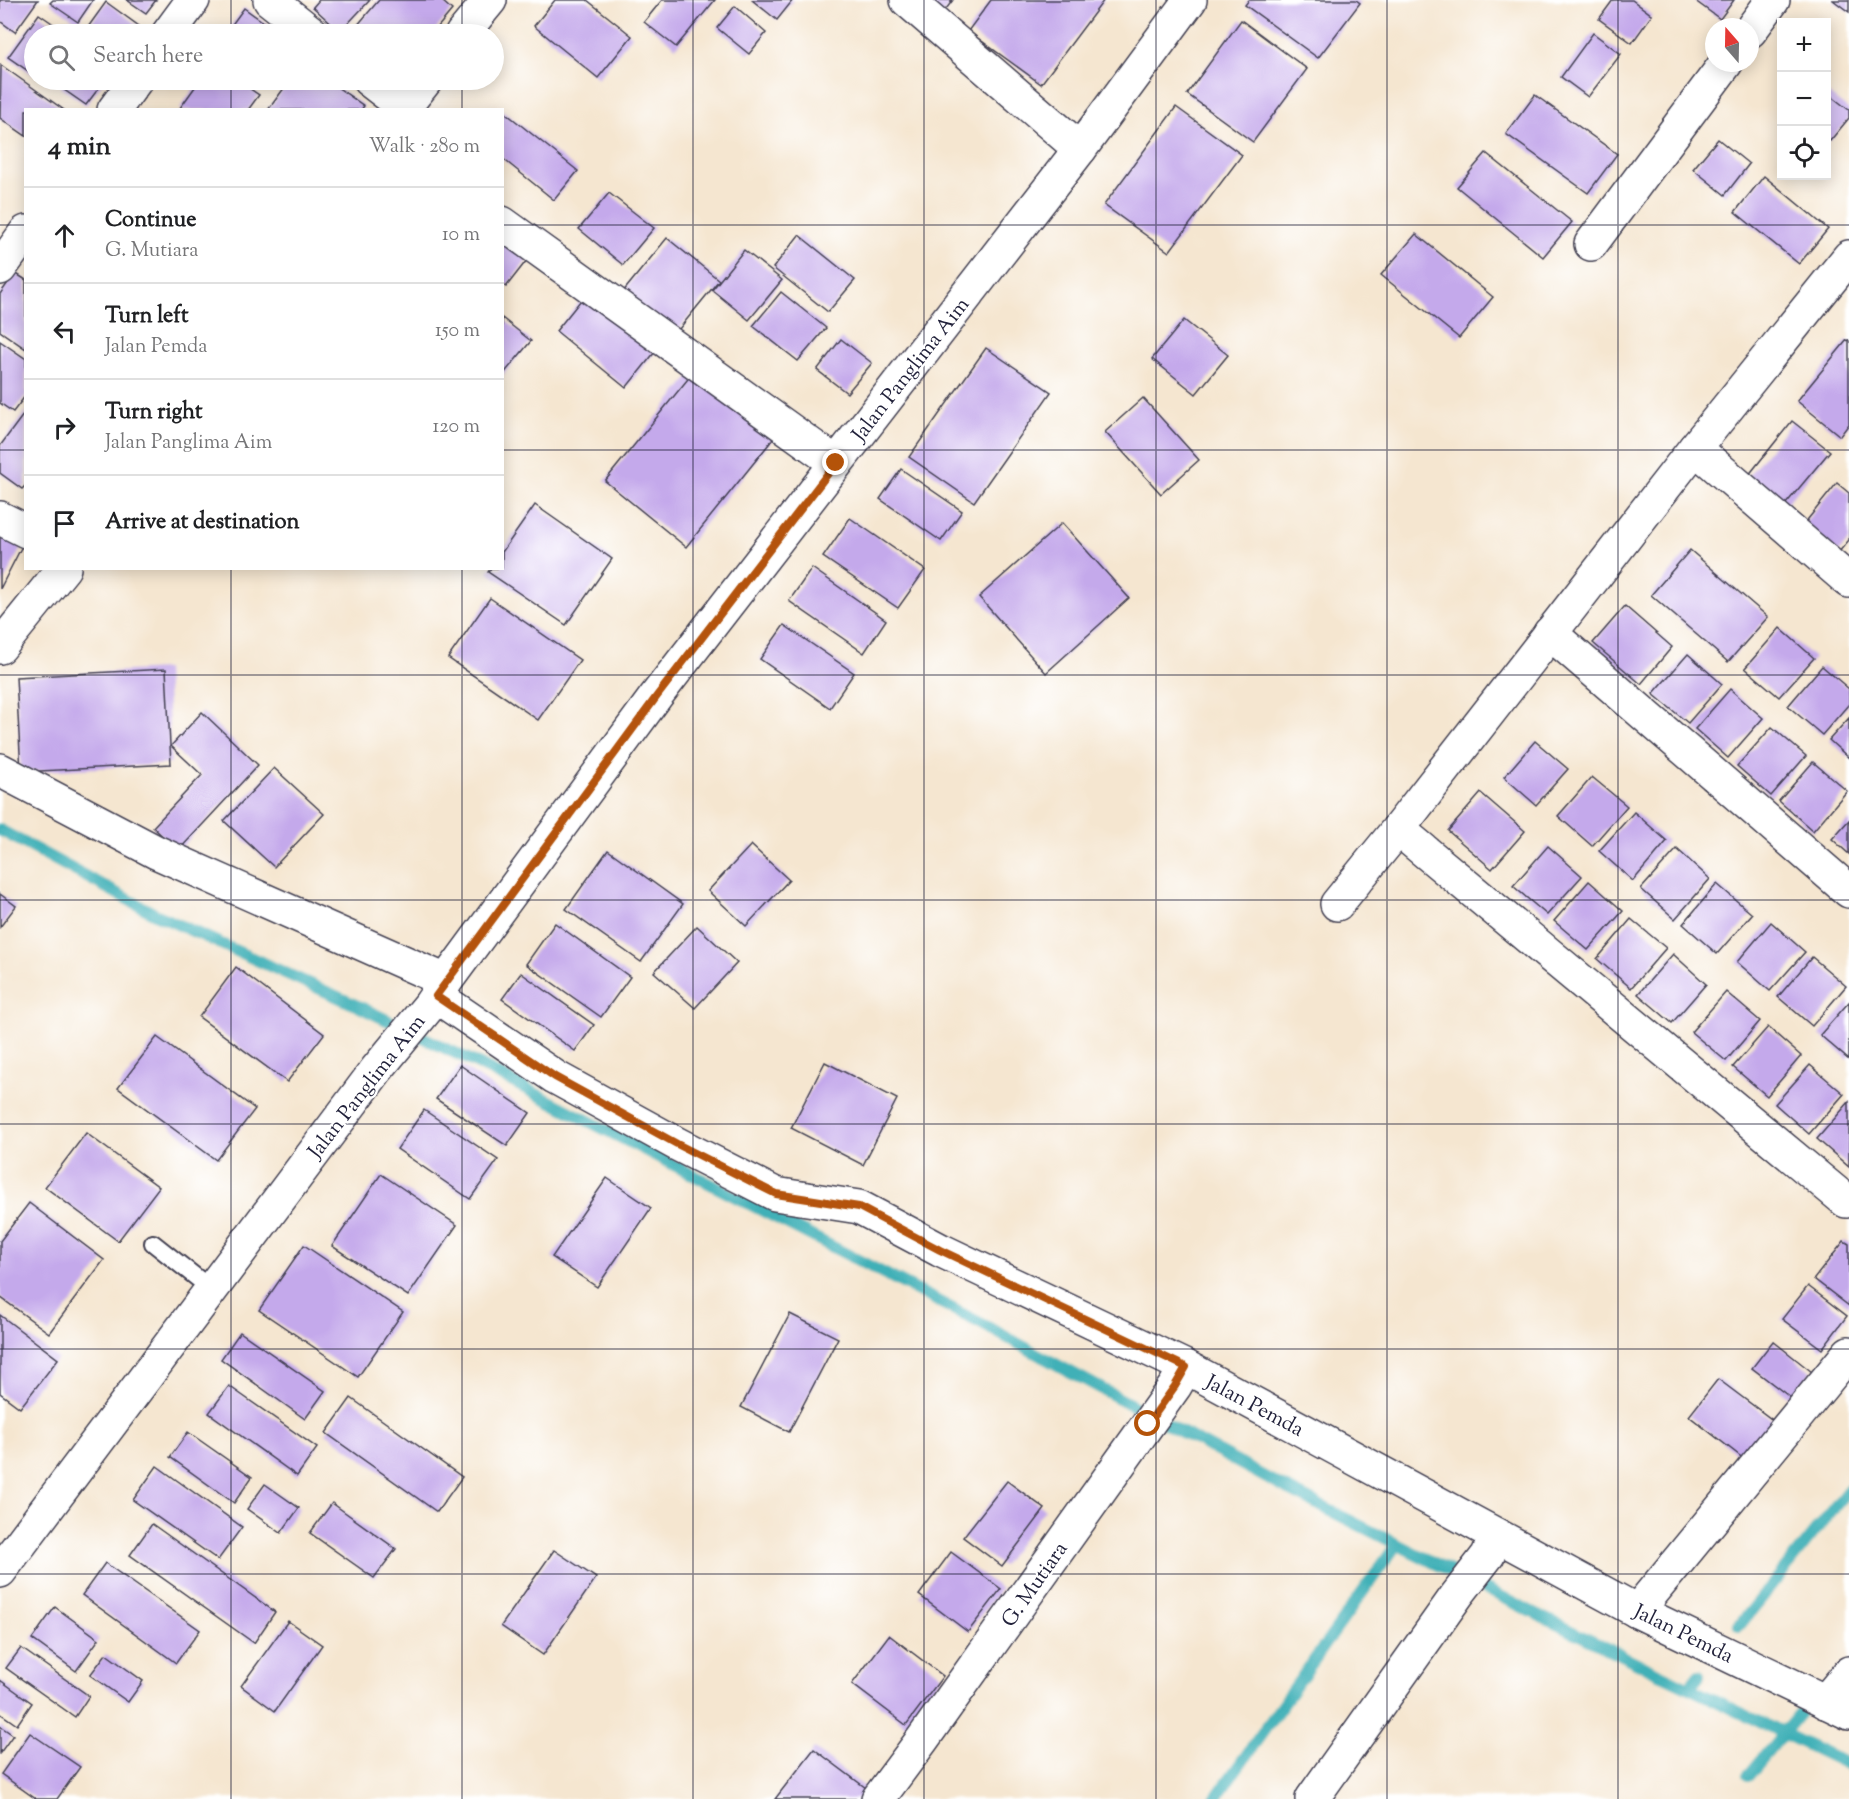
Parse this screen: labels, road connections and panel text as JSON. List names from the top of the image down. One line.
{"streets":{"street":["Jalan Panglima Aim","Jalan Pemda","G. Mutiara"]},"crossings":[["Jalan Panglima Aim","Jalan Pemda"],["Jalan Pemda","G. Mutiara"]],"north":"top","page":{"map_buttons":["+","−"],"search":"Search here","heading":["4 min","Walk · 280 m"],"list":[["Continue","G. Mutiara","10 m"],["Turn left","Jalan Pemda","150 m"],["Turn right","Jalan Panglima Aim","120 m"],"Arrive at destination"]}}
